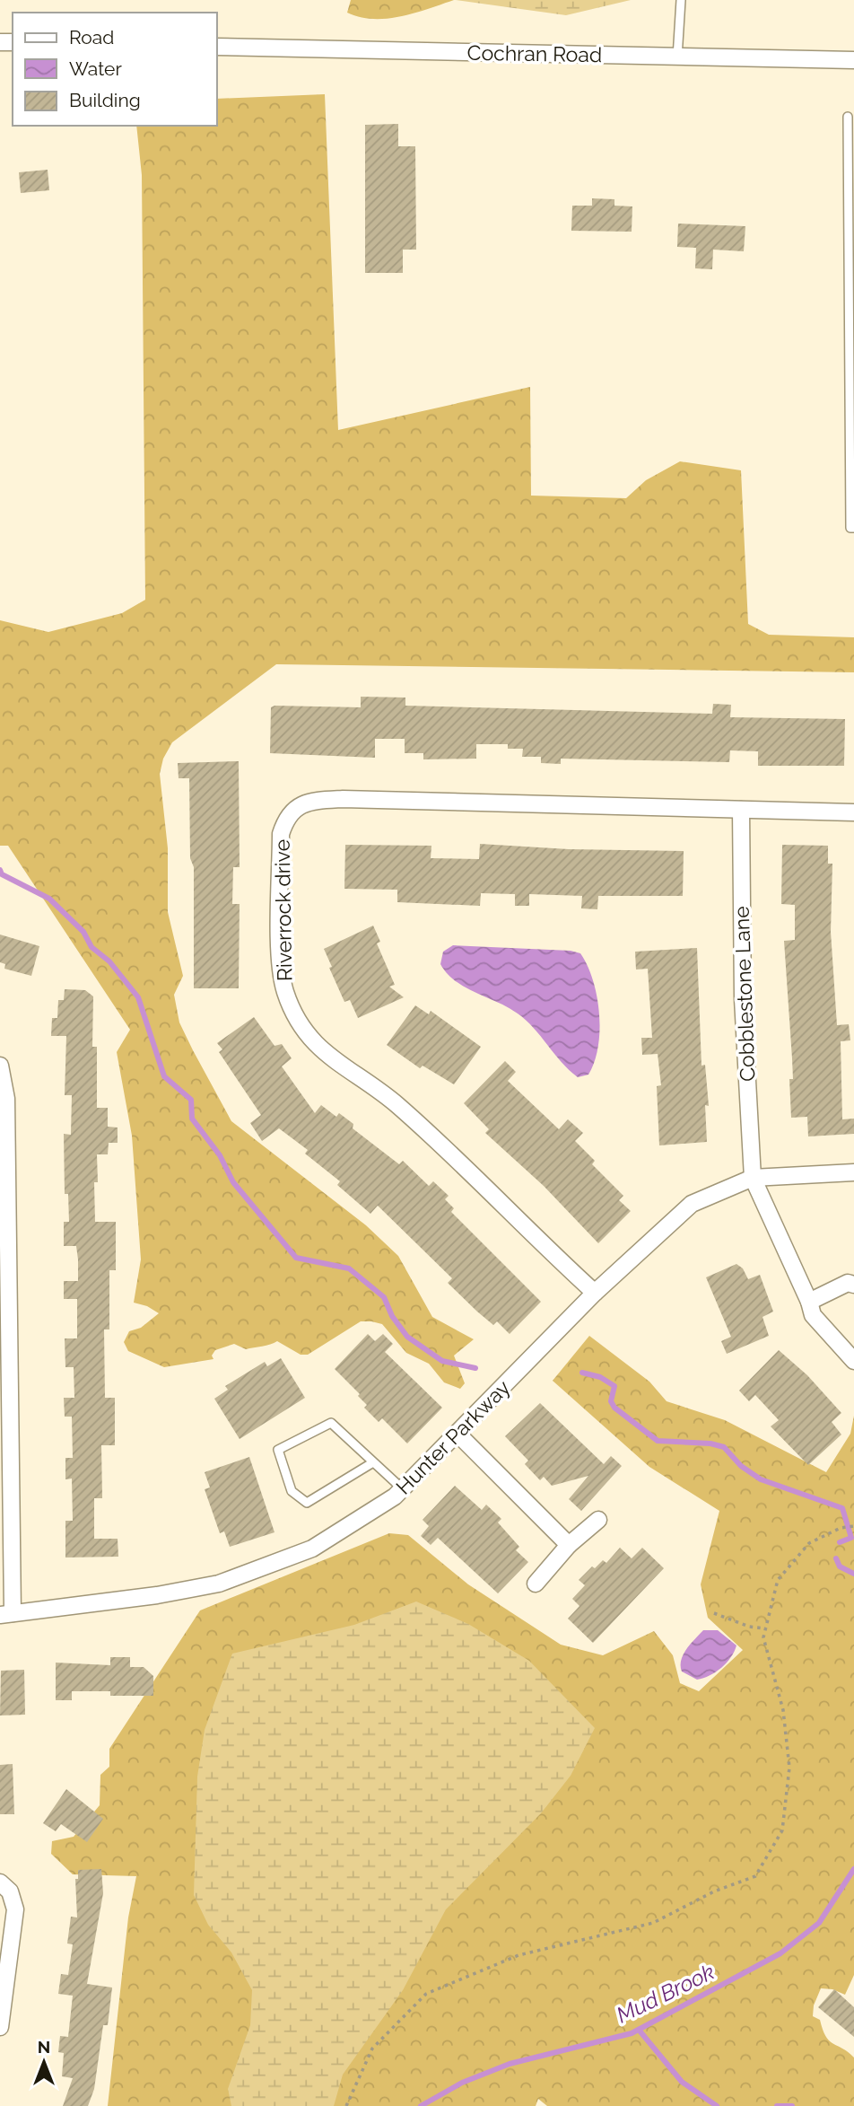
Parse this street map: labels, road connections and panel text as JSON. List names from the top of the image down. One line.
{"streets":{"street":["Cochran Road","Riverrock drive","Cobblestone Lane","Hunter Parkway"]},"crossings":[["Riverrock drive","Cobblestone Lane"],["Riverrock drive","Hunter Parkway"],["Cobblestone Lane","Hunter Parkway"]],"water":["Mud Brook"],"legend":["Road","Water","Building"],"north":"top"}
